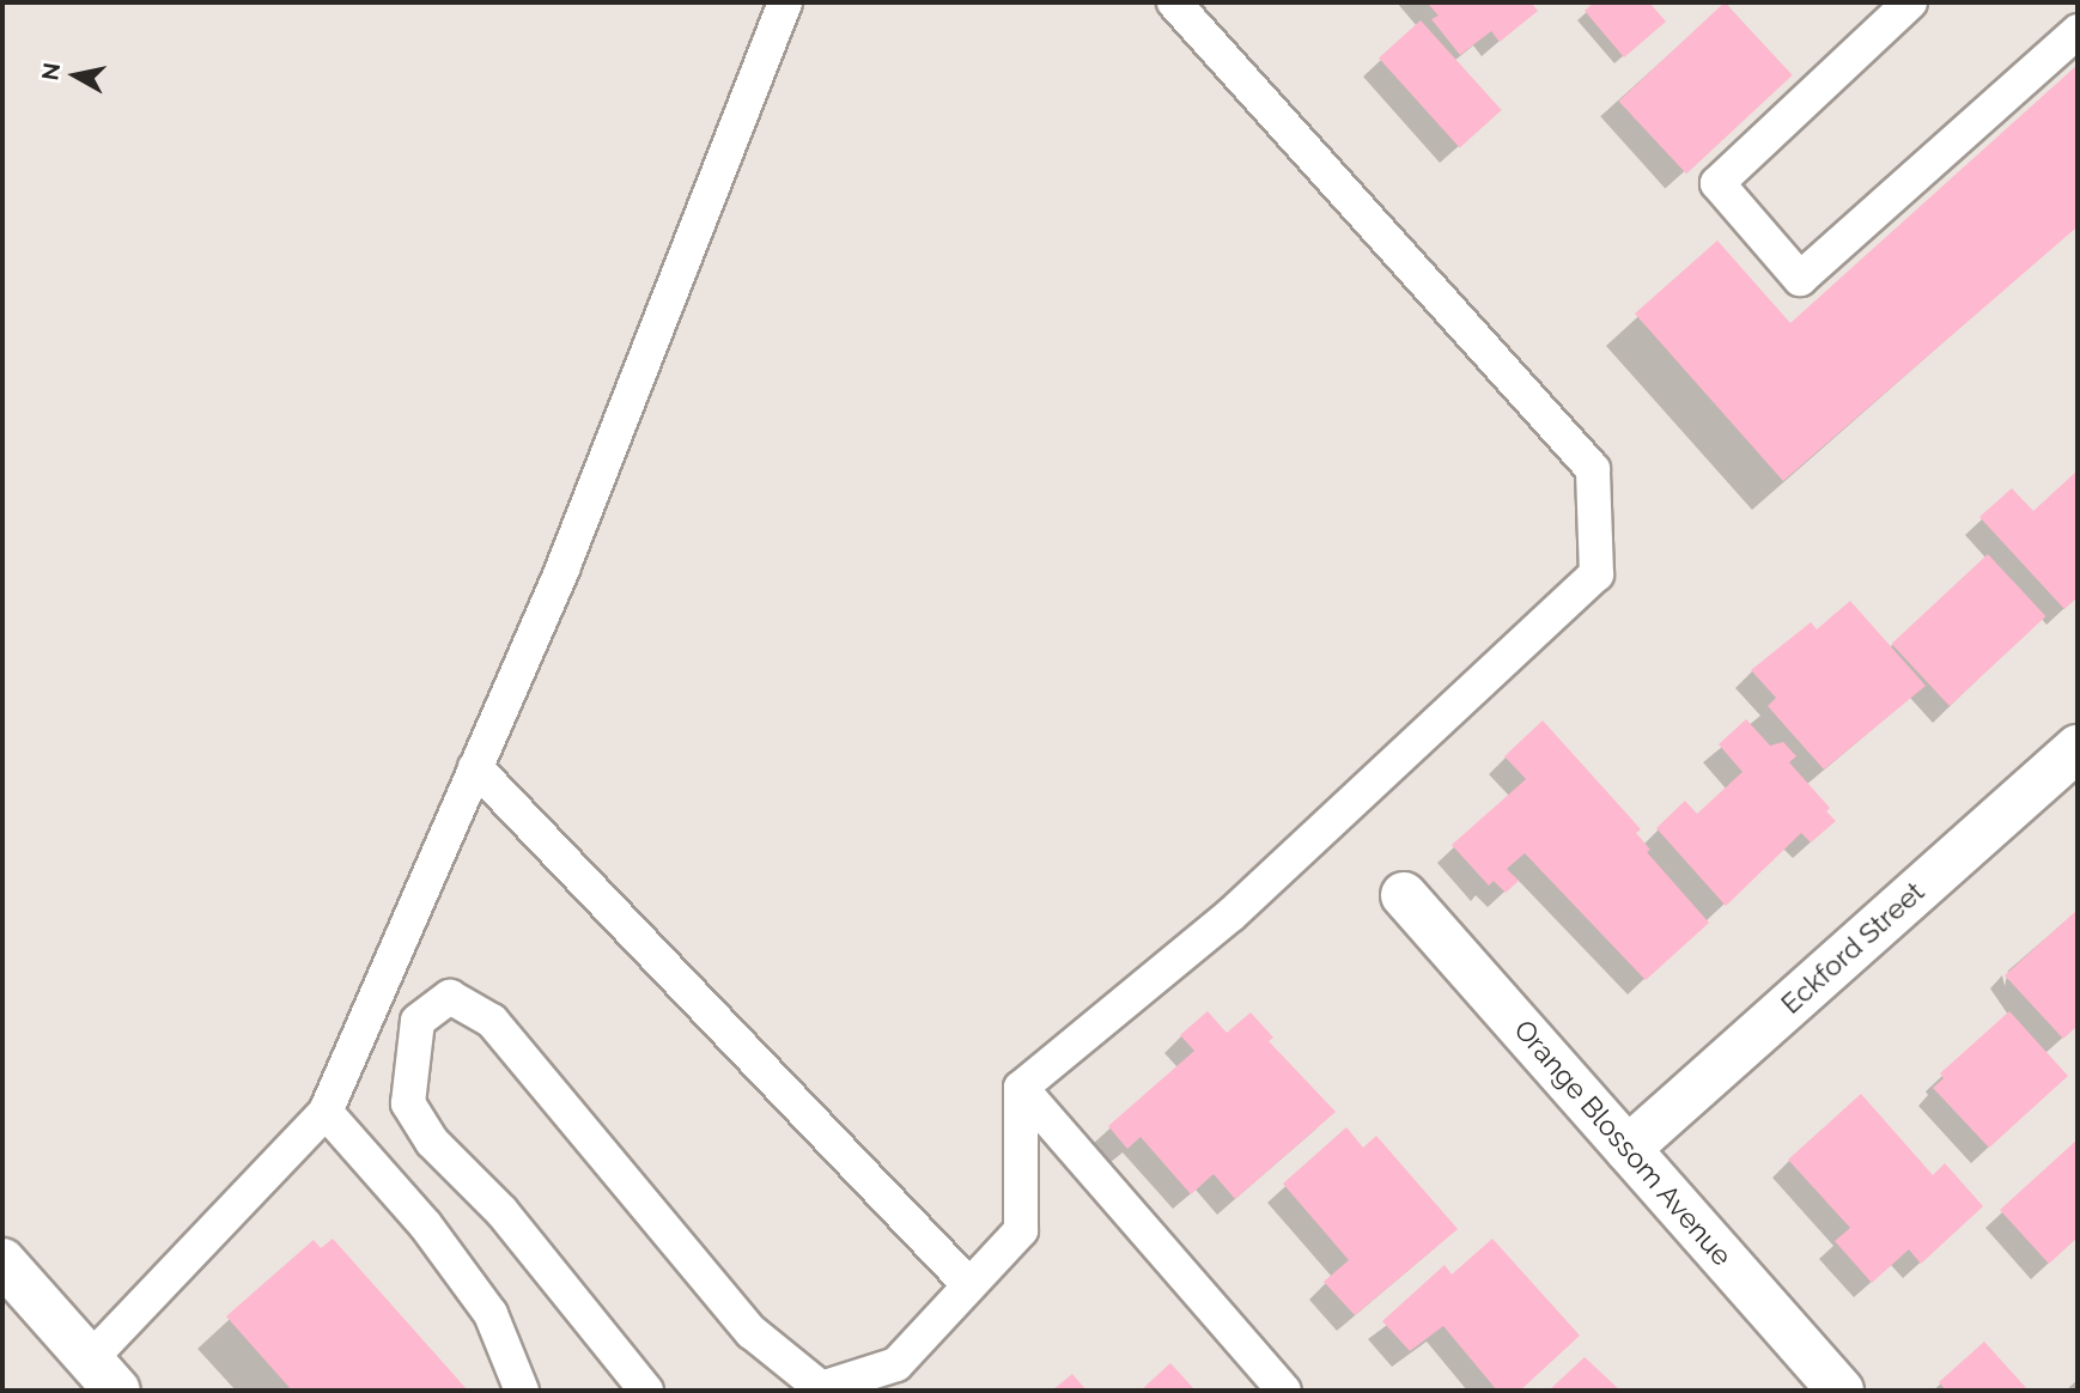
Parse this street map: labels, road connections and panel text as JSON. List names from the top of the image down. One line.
{"streets":{"street":["Eckford Street","Orange Blossom Avenue"]},"crossings":[["Eckford Street","Orange Blossom Avenue"]],"north":"left"}
